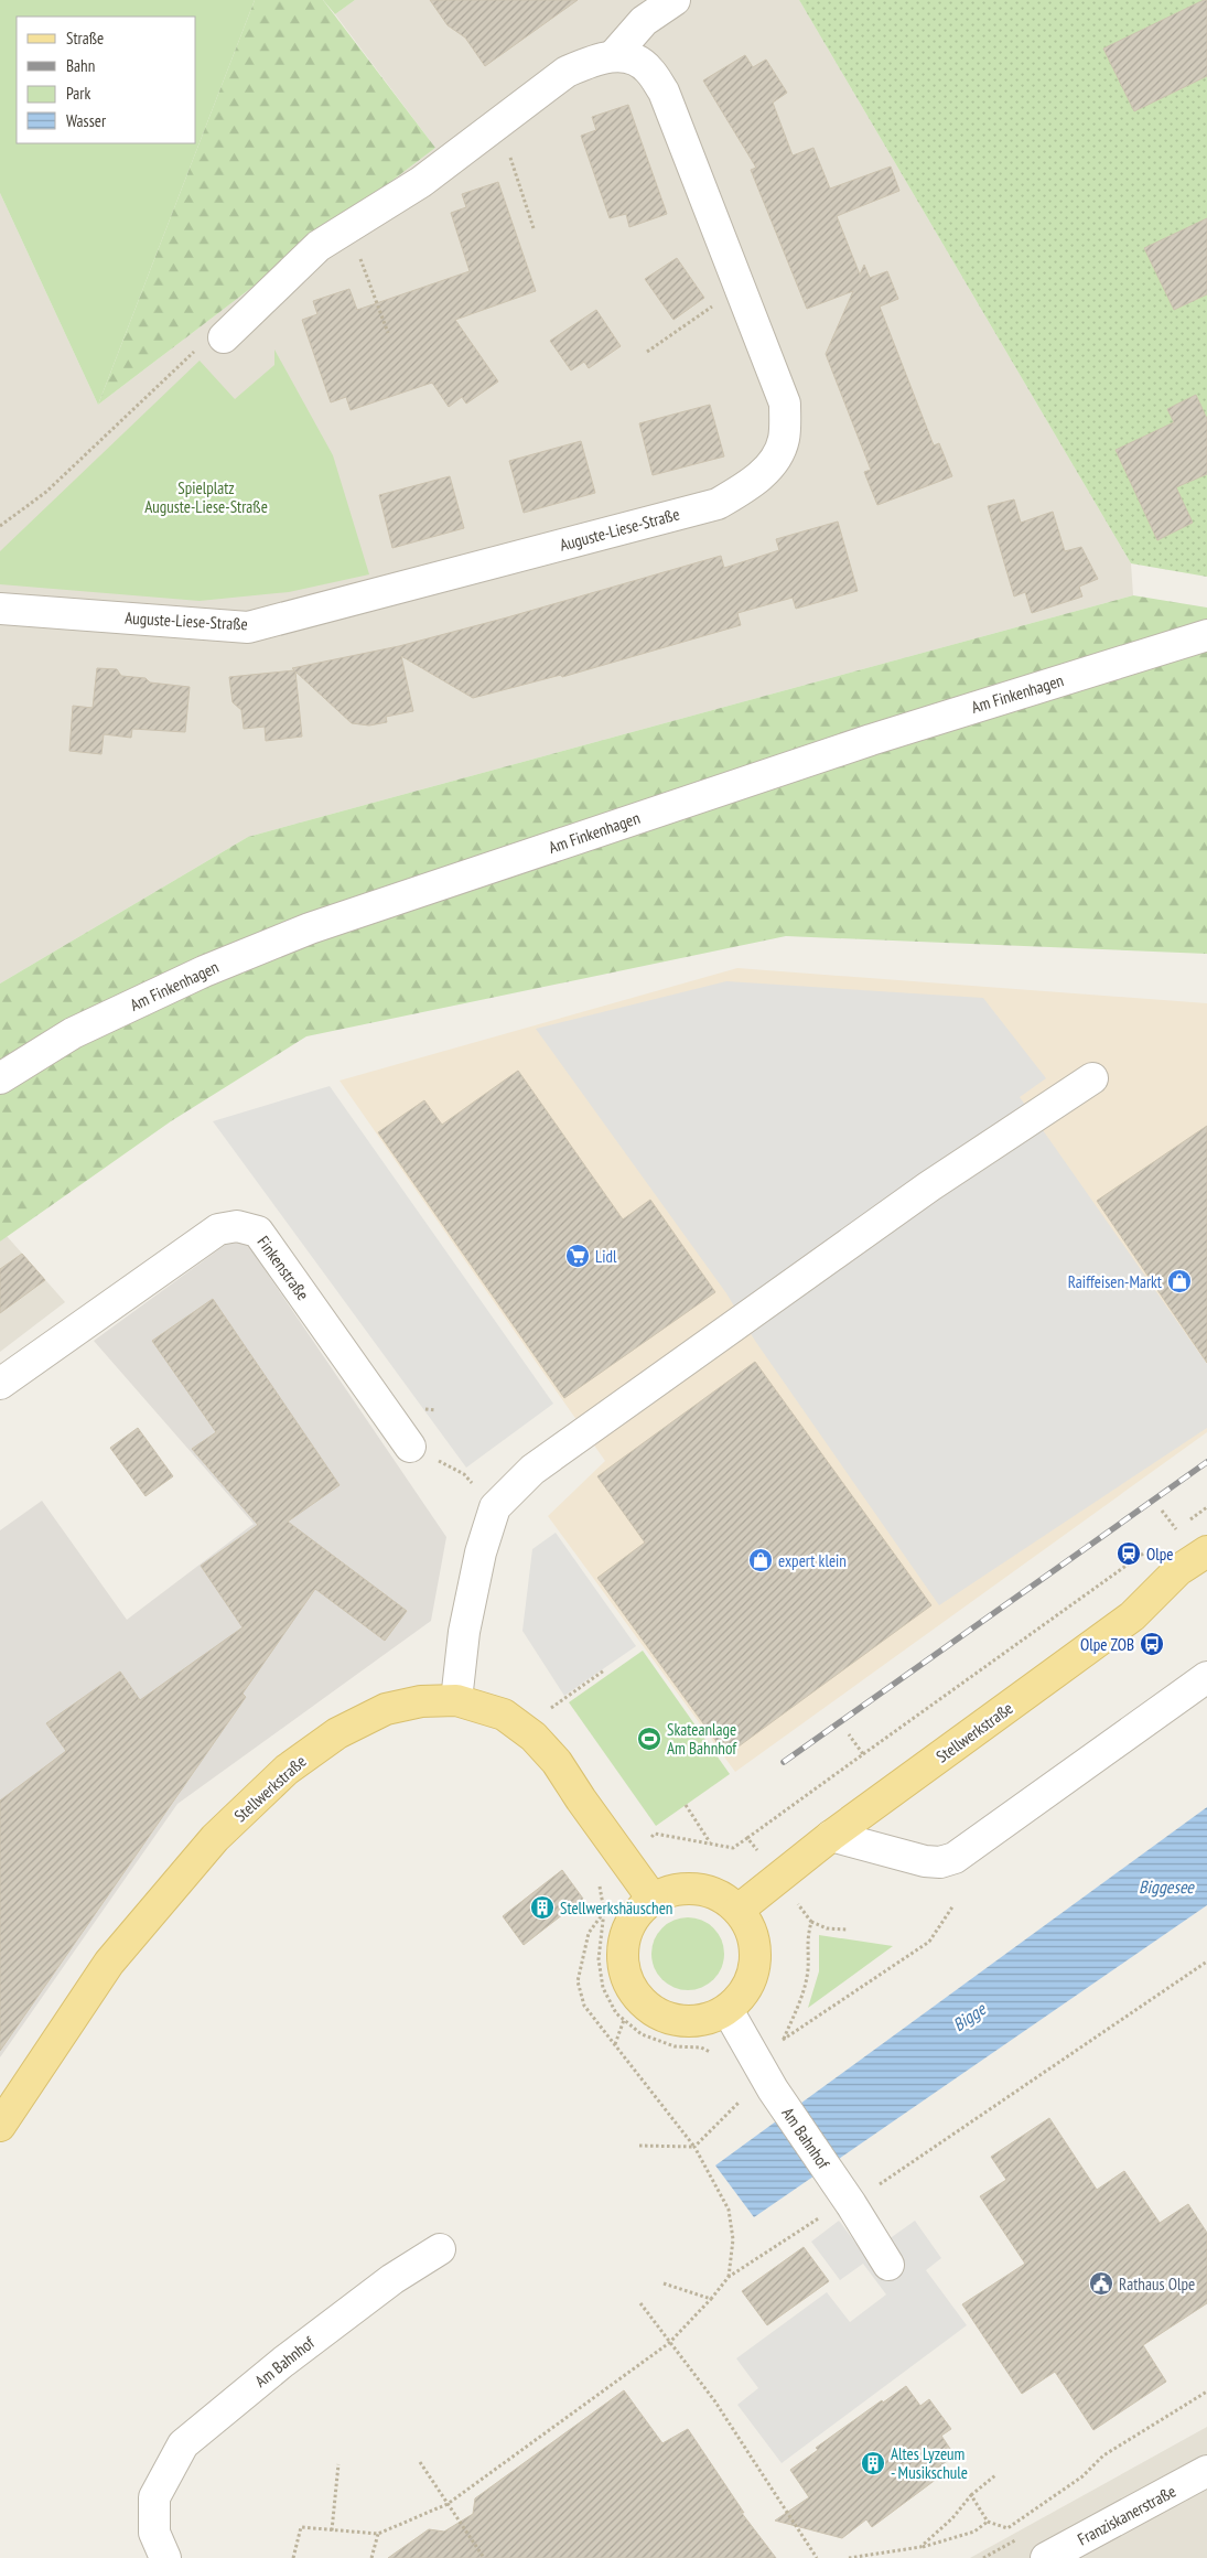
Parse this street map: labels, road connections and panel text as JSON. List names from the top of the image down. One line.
{"streets":{"main road":["Stellwerkstraße"],"street":["Auguste-Liese-Straße","Am Finkenhagen","Finkenstraße","Am Bahnhof","Franziskanerstraße"]},"crossings":[["Stellwerkstraße","Am Bahnhof"]],"water":["Biggesee","Bigge"],"parks":["Spielplatz Auguste-Liese-Straße"],"places":{"supermarket":["Lidl"],"shop":["Raiffeisen-Markt","expert klein"],"station":["Olpe"],"bus stop":["Olpe ZOB"],"sports":["Skateanlage Am Bahnhof"],"building":["Stellwerkshäuschen","Altes Lyzeum - Musikschule"],"public building":["Rathaus Olpe"]},"legend":["Straße","Bahn","Park","Wasser"]}
